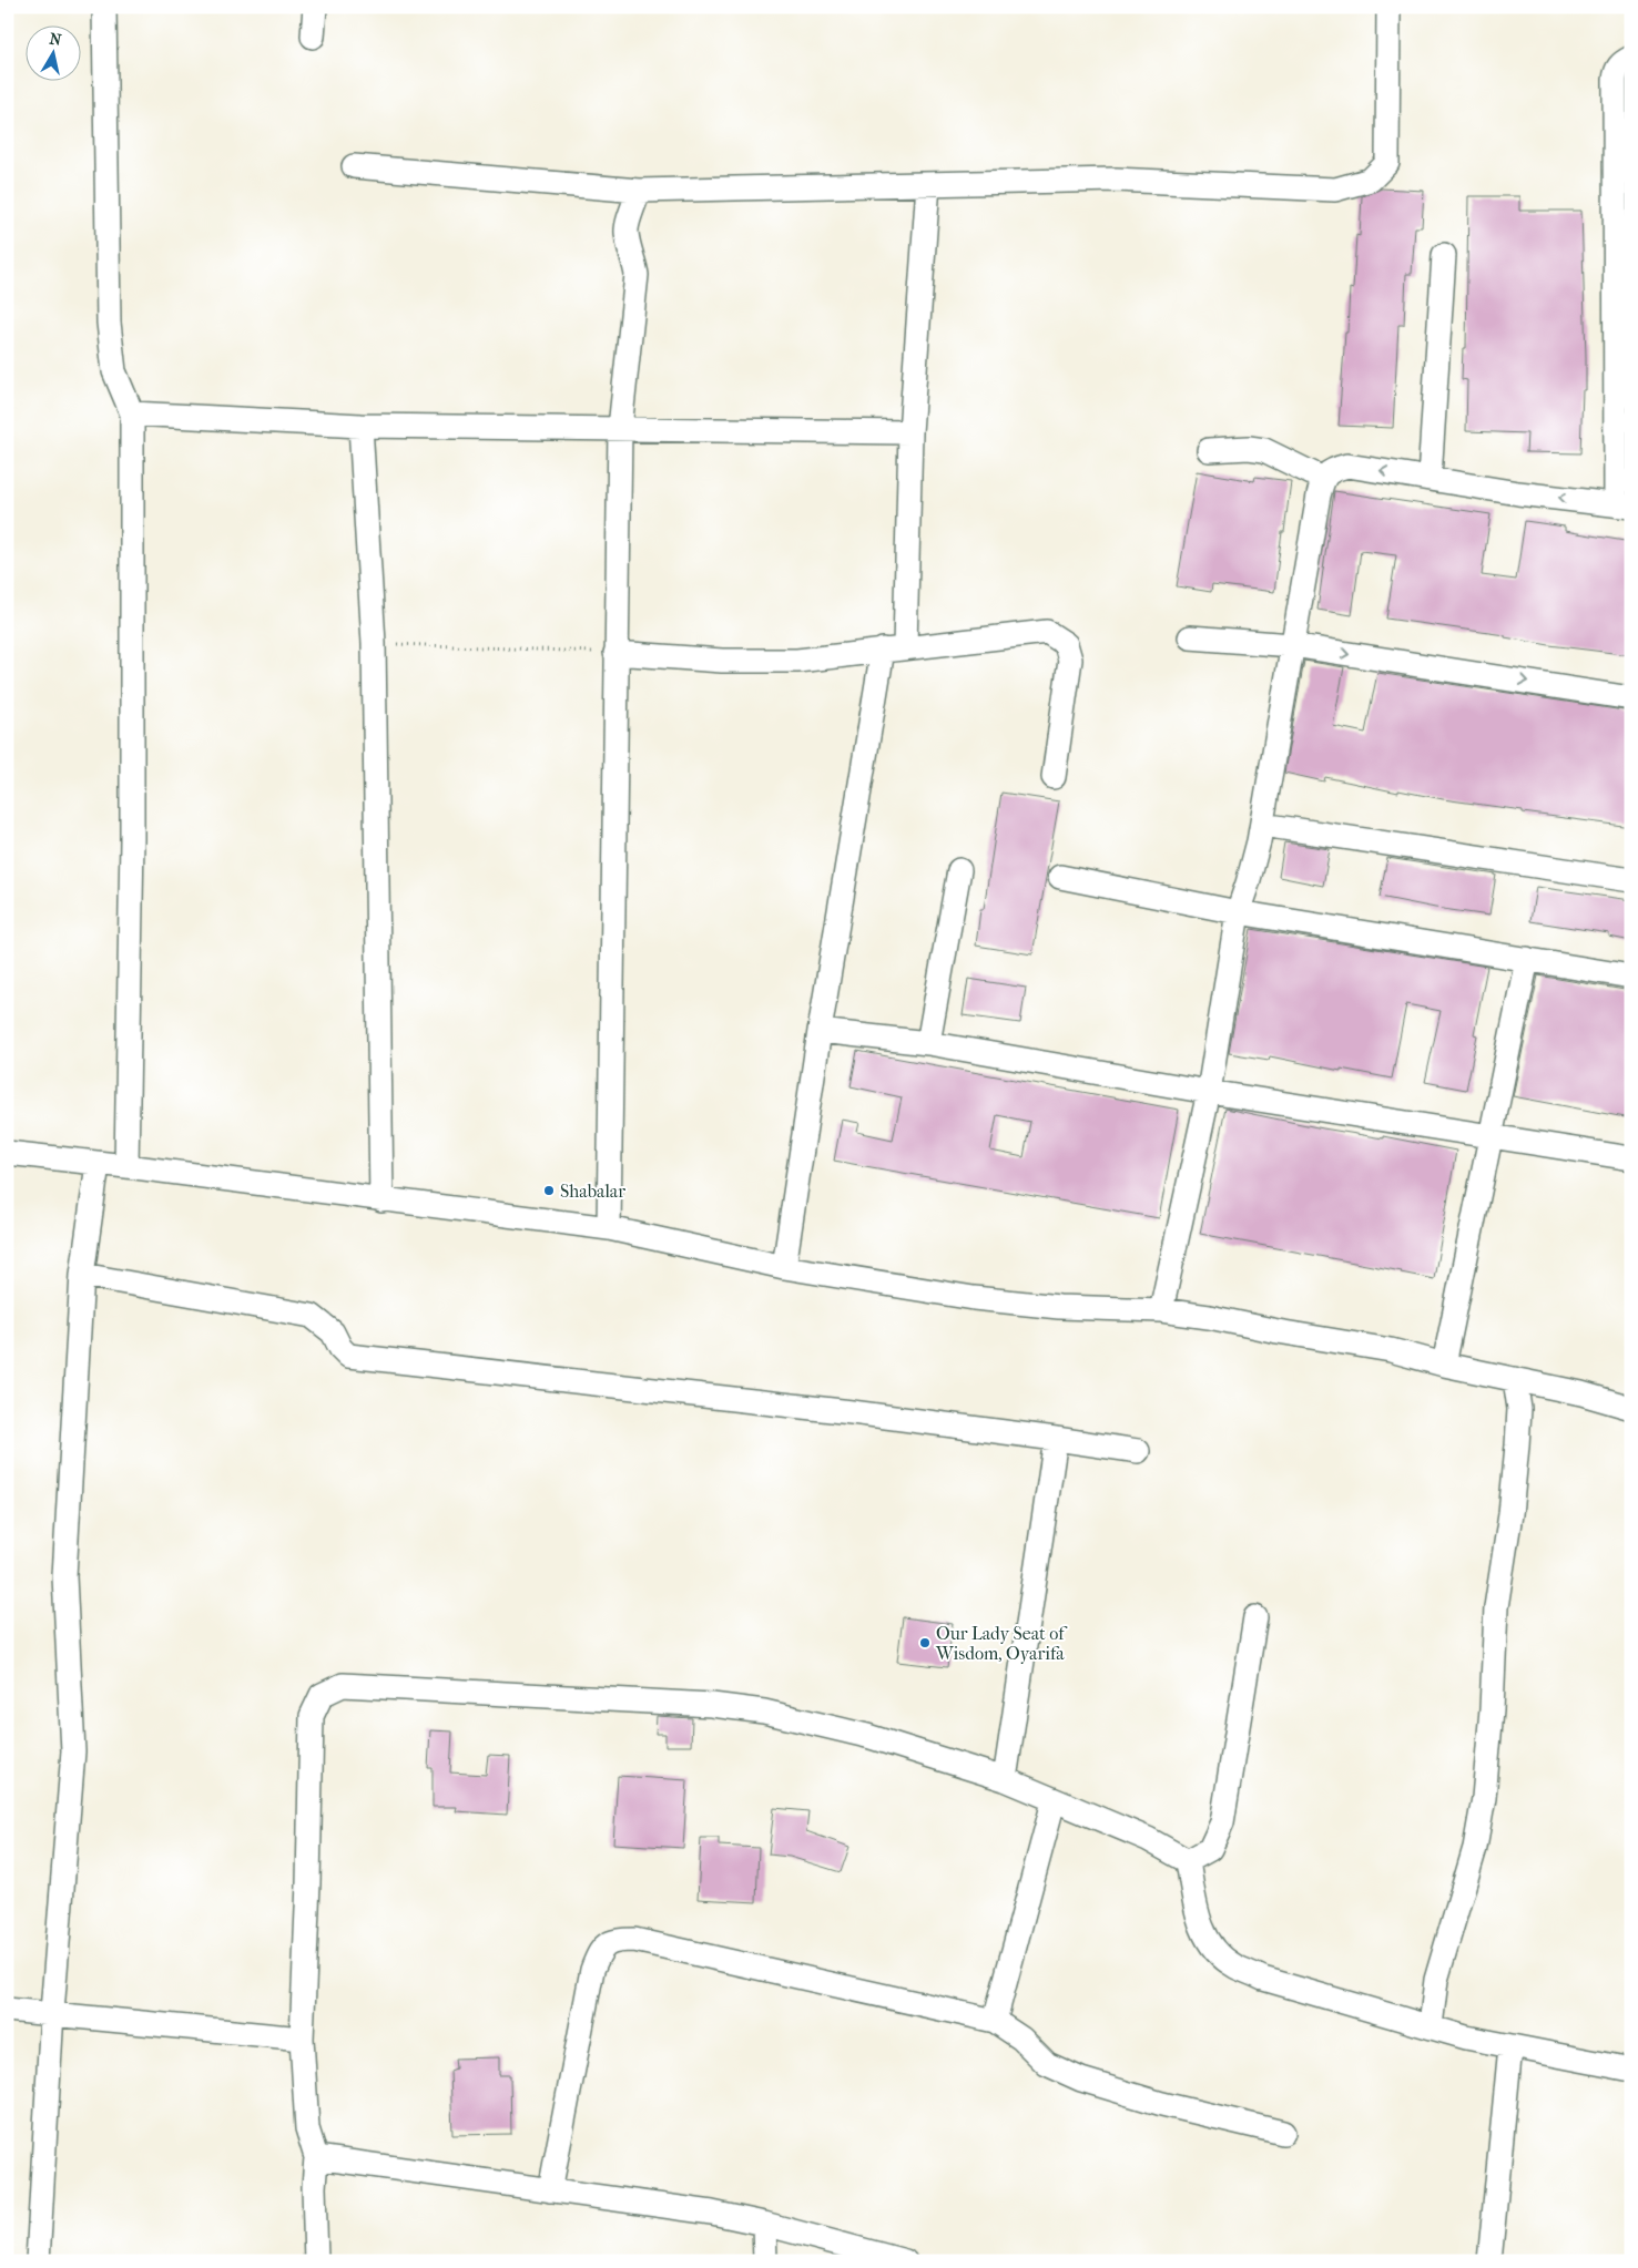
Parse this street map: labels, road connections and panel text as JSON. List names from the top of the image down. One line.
{"places":["Shabalar","Our Lady Seat of Wisdom, Oyarifa"],"north":"top"}
